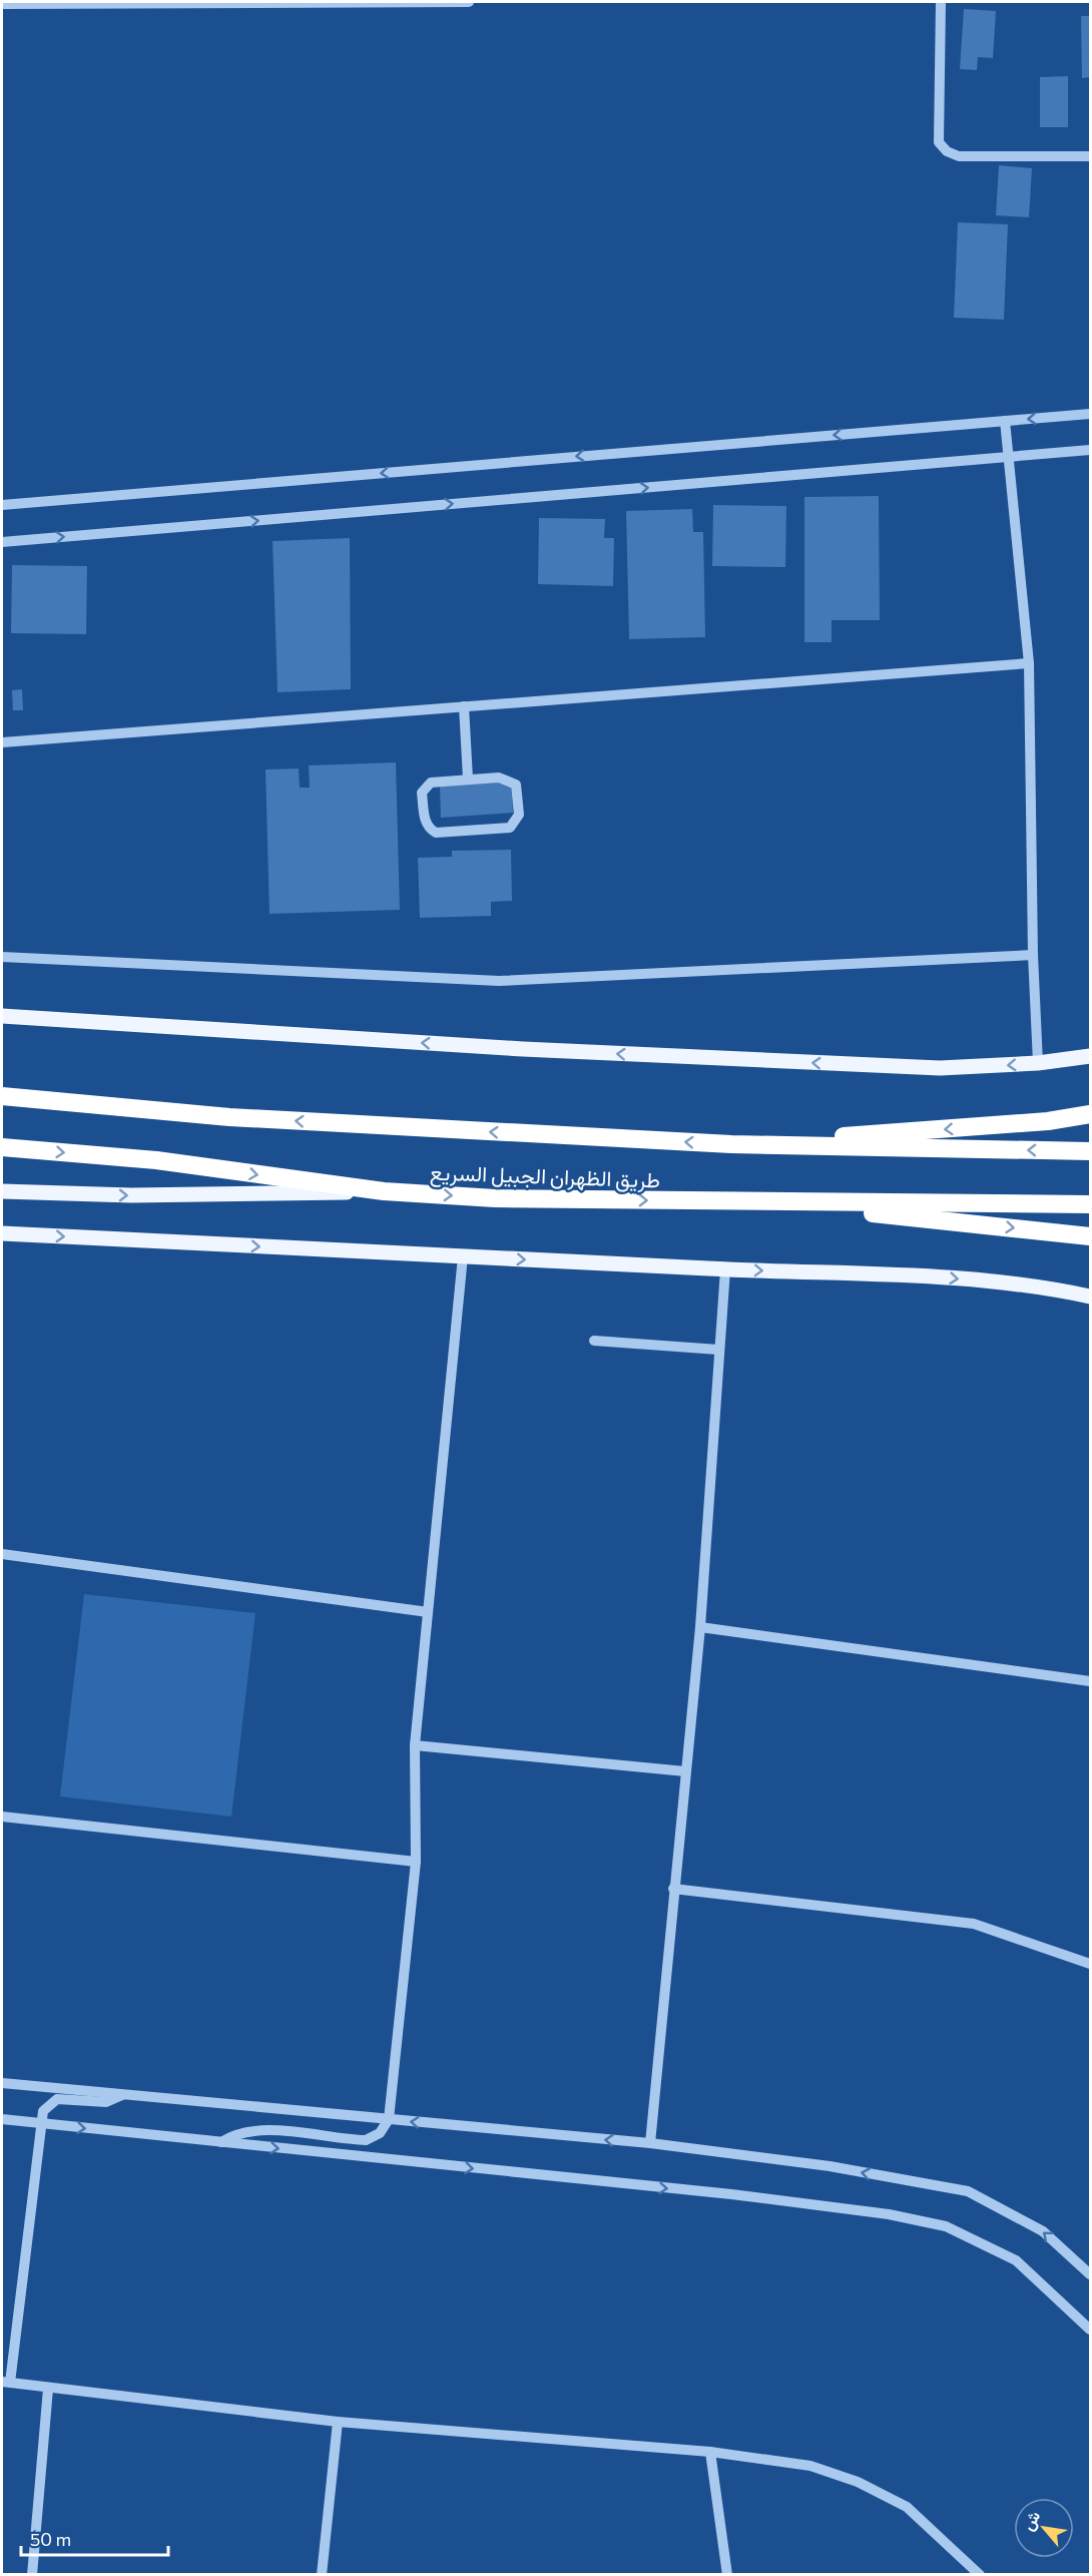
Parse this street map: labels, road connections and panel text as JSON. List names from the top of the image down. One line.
{"streets":{"highway":["طريق الظهران الجبيل السريع"]},"scale_bar":"50 m","north":"top left"}
